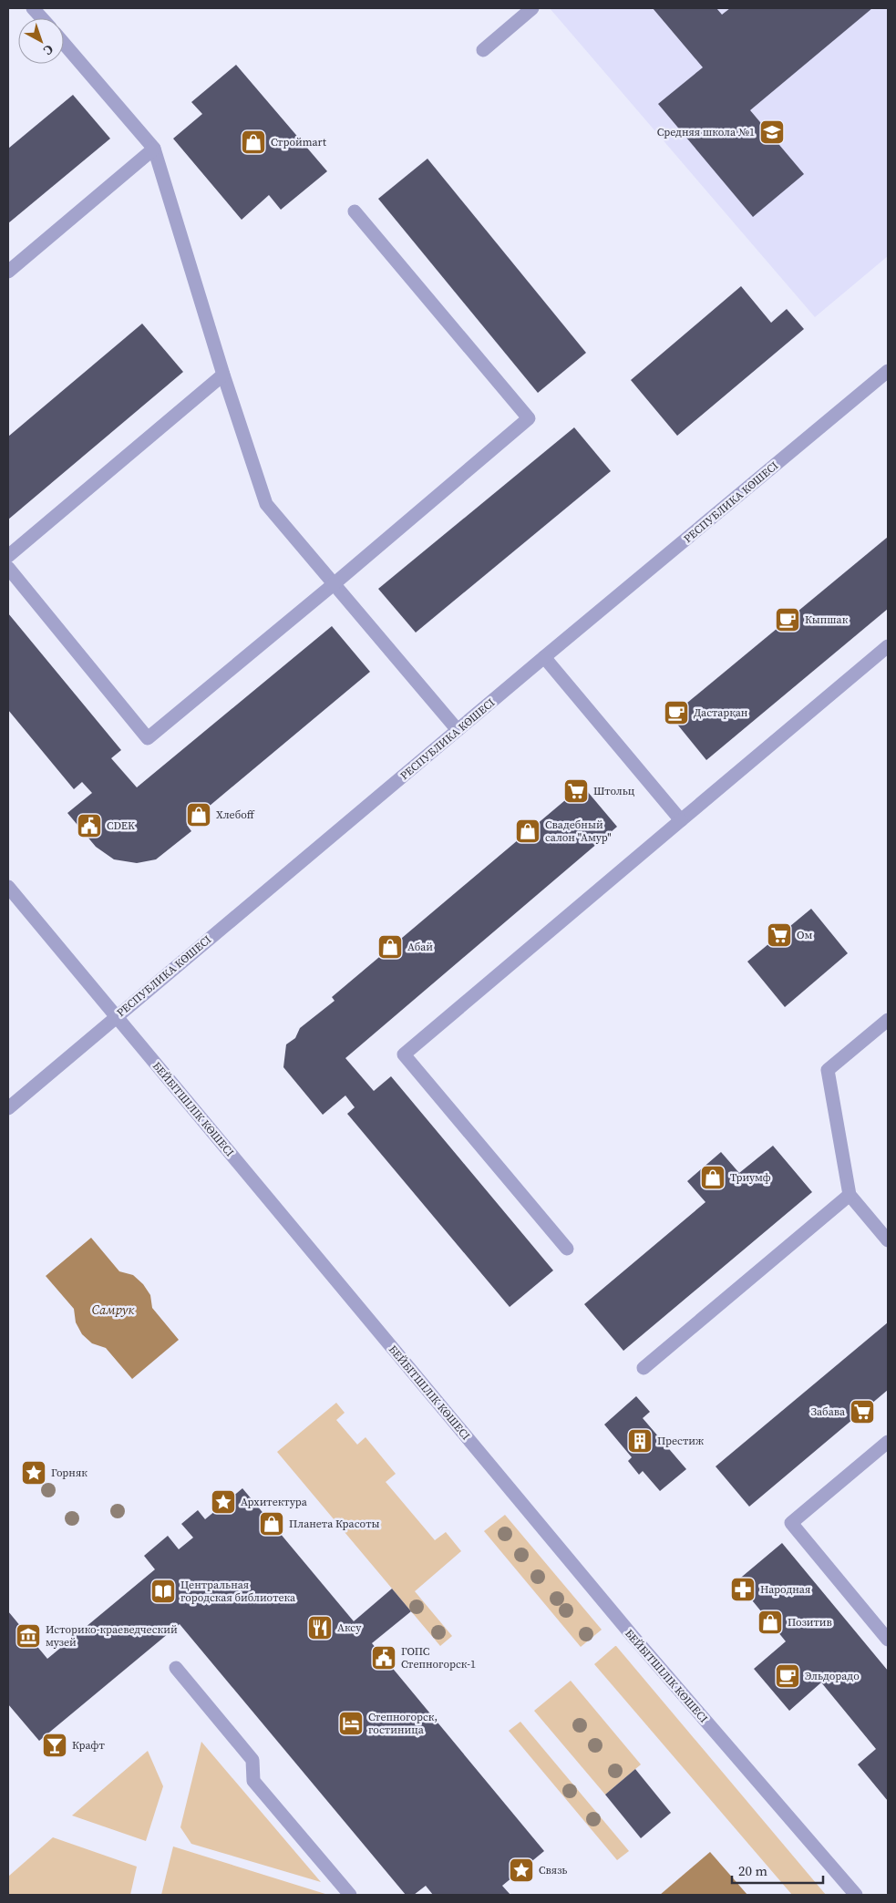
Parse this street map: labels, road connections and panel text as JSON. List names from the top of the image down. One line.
{"streets":{"street":["РЕСПУБЛИКА КӨШЕСІ","БЕЙБІТШІЛІК КӨШЕСІ"]},"crossings":[["РЕСПУБЛИКА КӨШЕСІ","БЕЙБІТШІЛІК КӨШЕСІ"]],"water":["Самрук"],"places":{"school or university":["Средняя школа №1"],"shop":["Стройmart","Хлебoff","Свадебный салон \"Амур\"","Абай","Триумф","Планета Красоты","Позитив"],"cafe":["Кыпшак","Дастарқан","Эльдорадо"],"supermarket":["Штольц","Ом","Забава"],"public building":["CDEK","ГОПС Степногорск-1"],"building":["Престиж"],"place":["Горняк","Архитектура","Связь"],"pharmacy":["Народная"],"library":["Центральная городская библиотека"],"restaurant":["Аксу"],"museum":["Историко-краеведческий музей"],"hotel":["Степногорск, гостиница"],"bar":["Крафт"]},"scale_bar":"20 m","north":"bottom right"}
